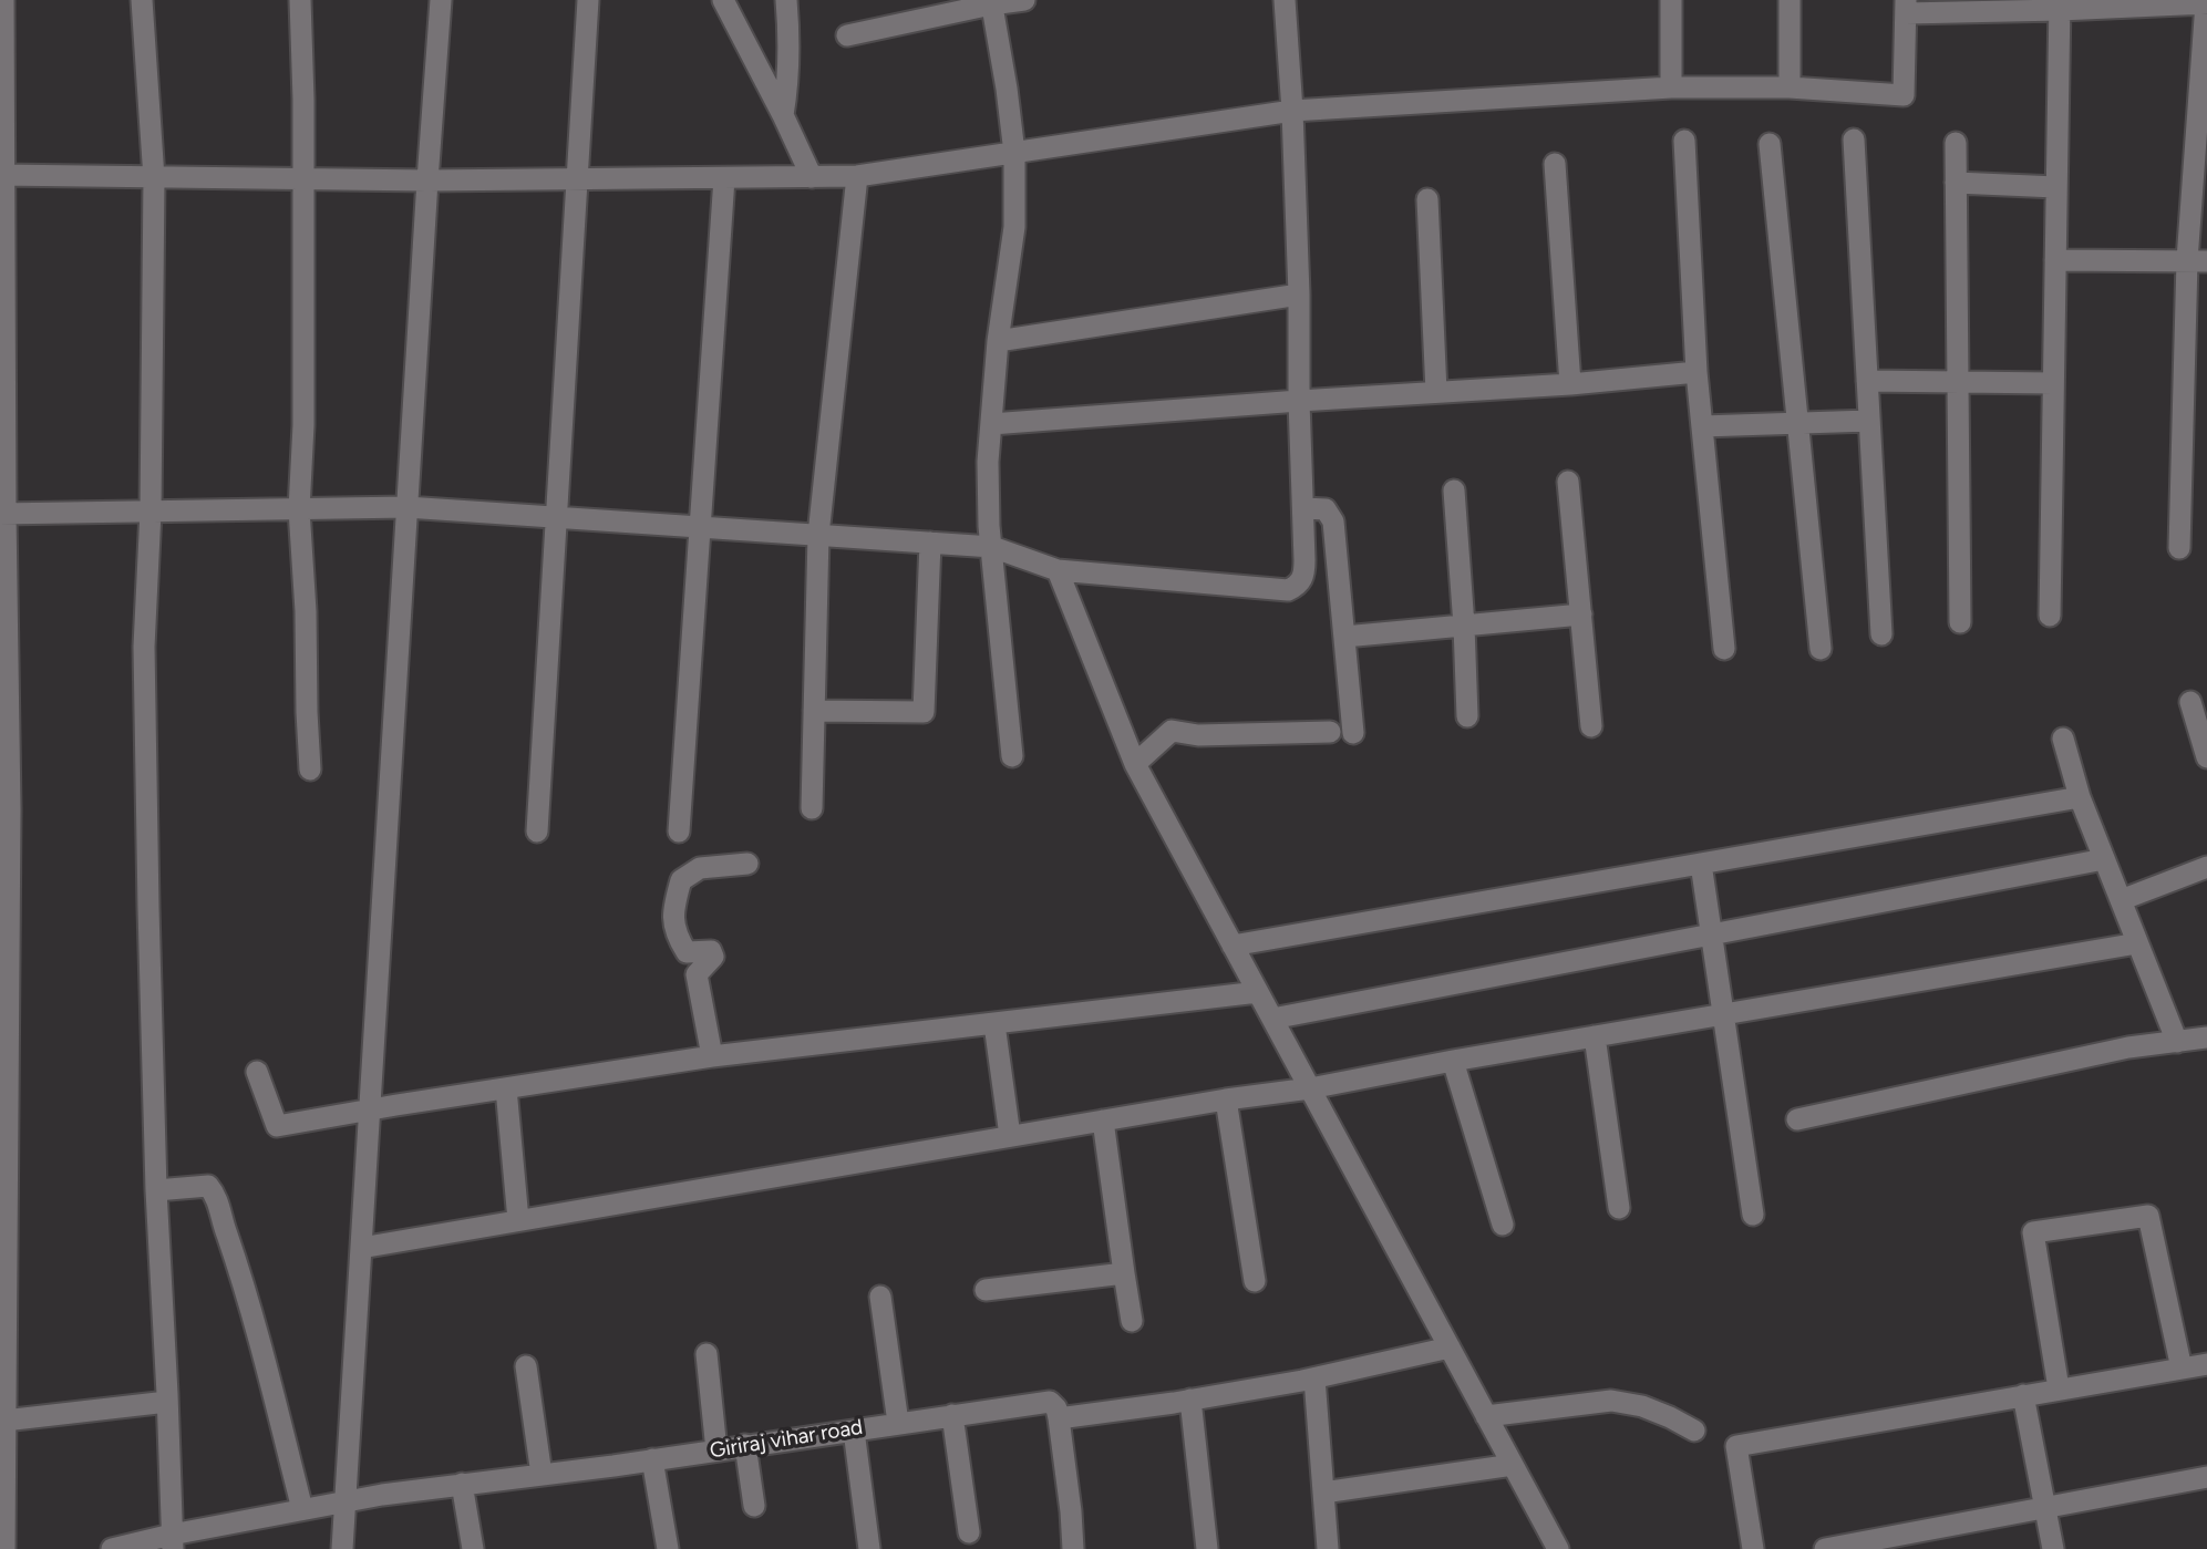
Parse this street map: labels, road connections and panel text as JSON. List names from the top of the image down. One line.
{"streets":{"street":["Giriraj vihar road"]}}
